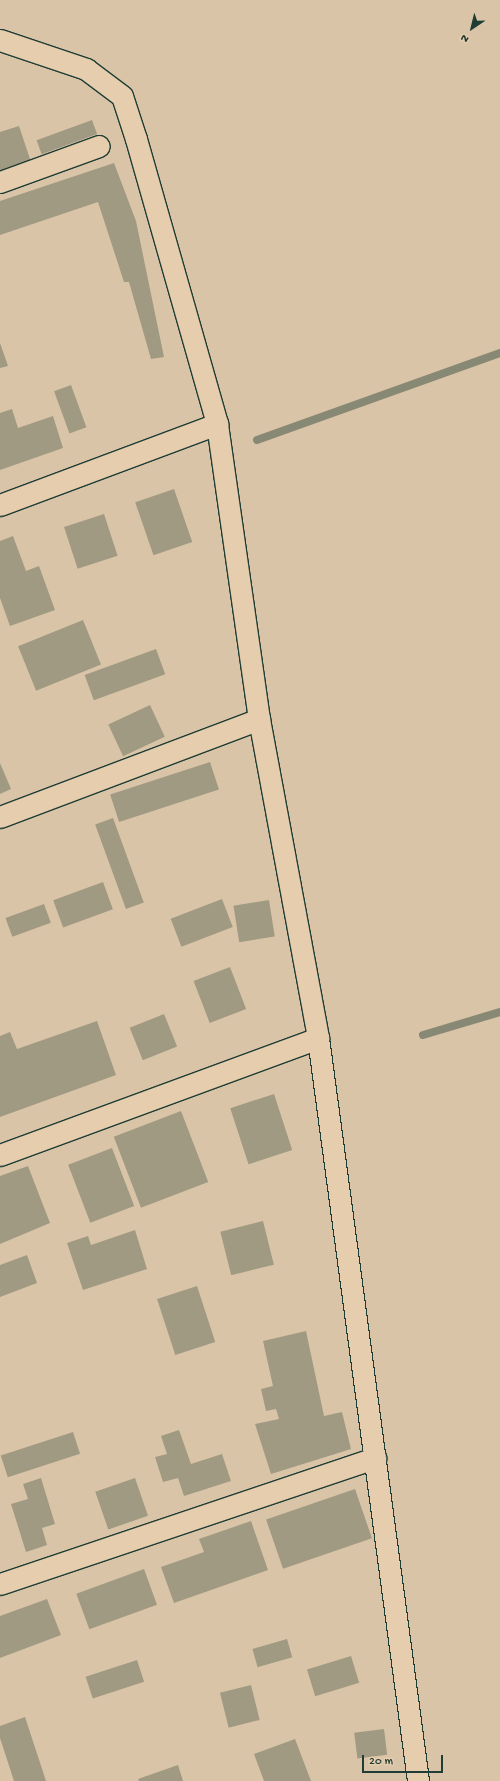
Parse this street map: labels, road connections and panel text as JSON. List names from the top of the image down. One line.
{"scale_bar":"20 m","north":"bottom left"}
